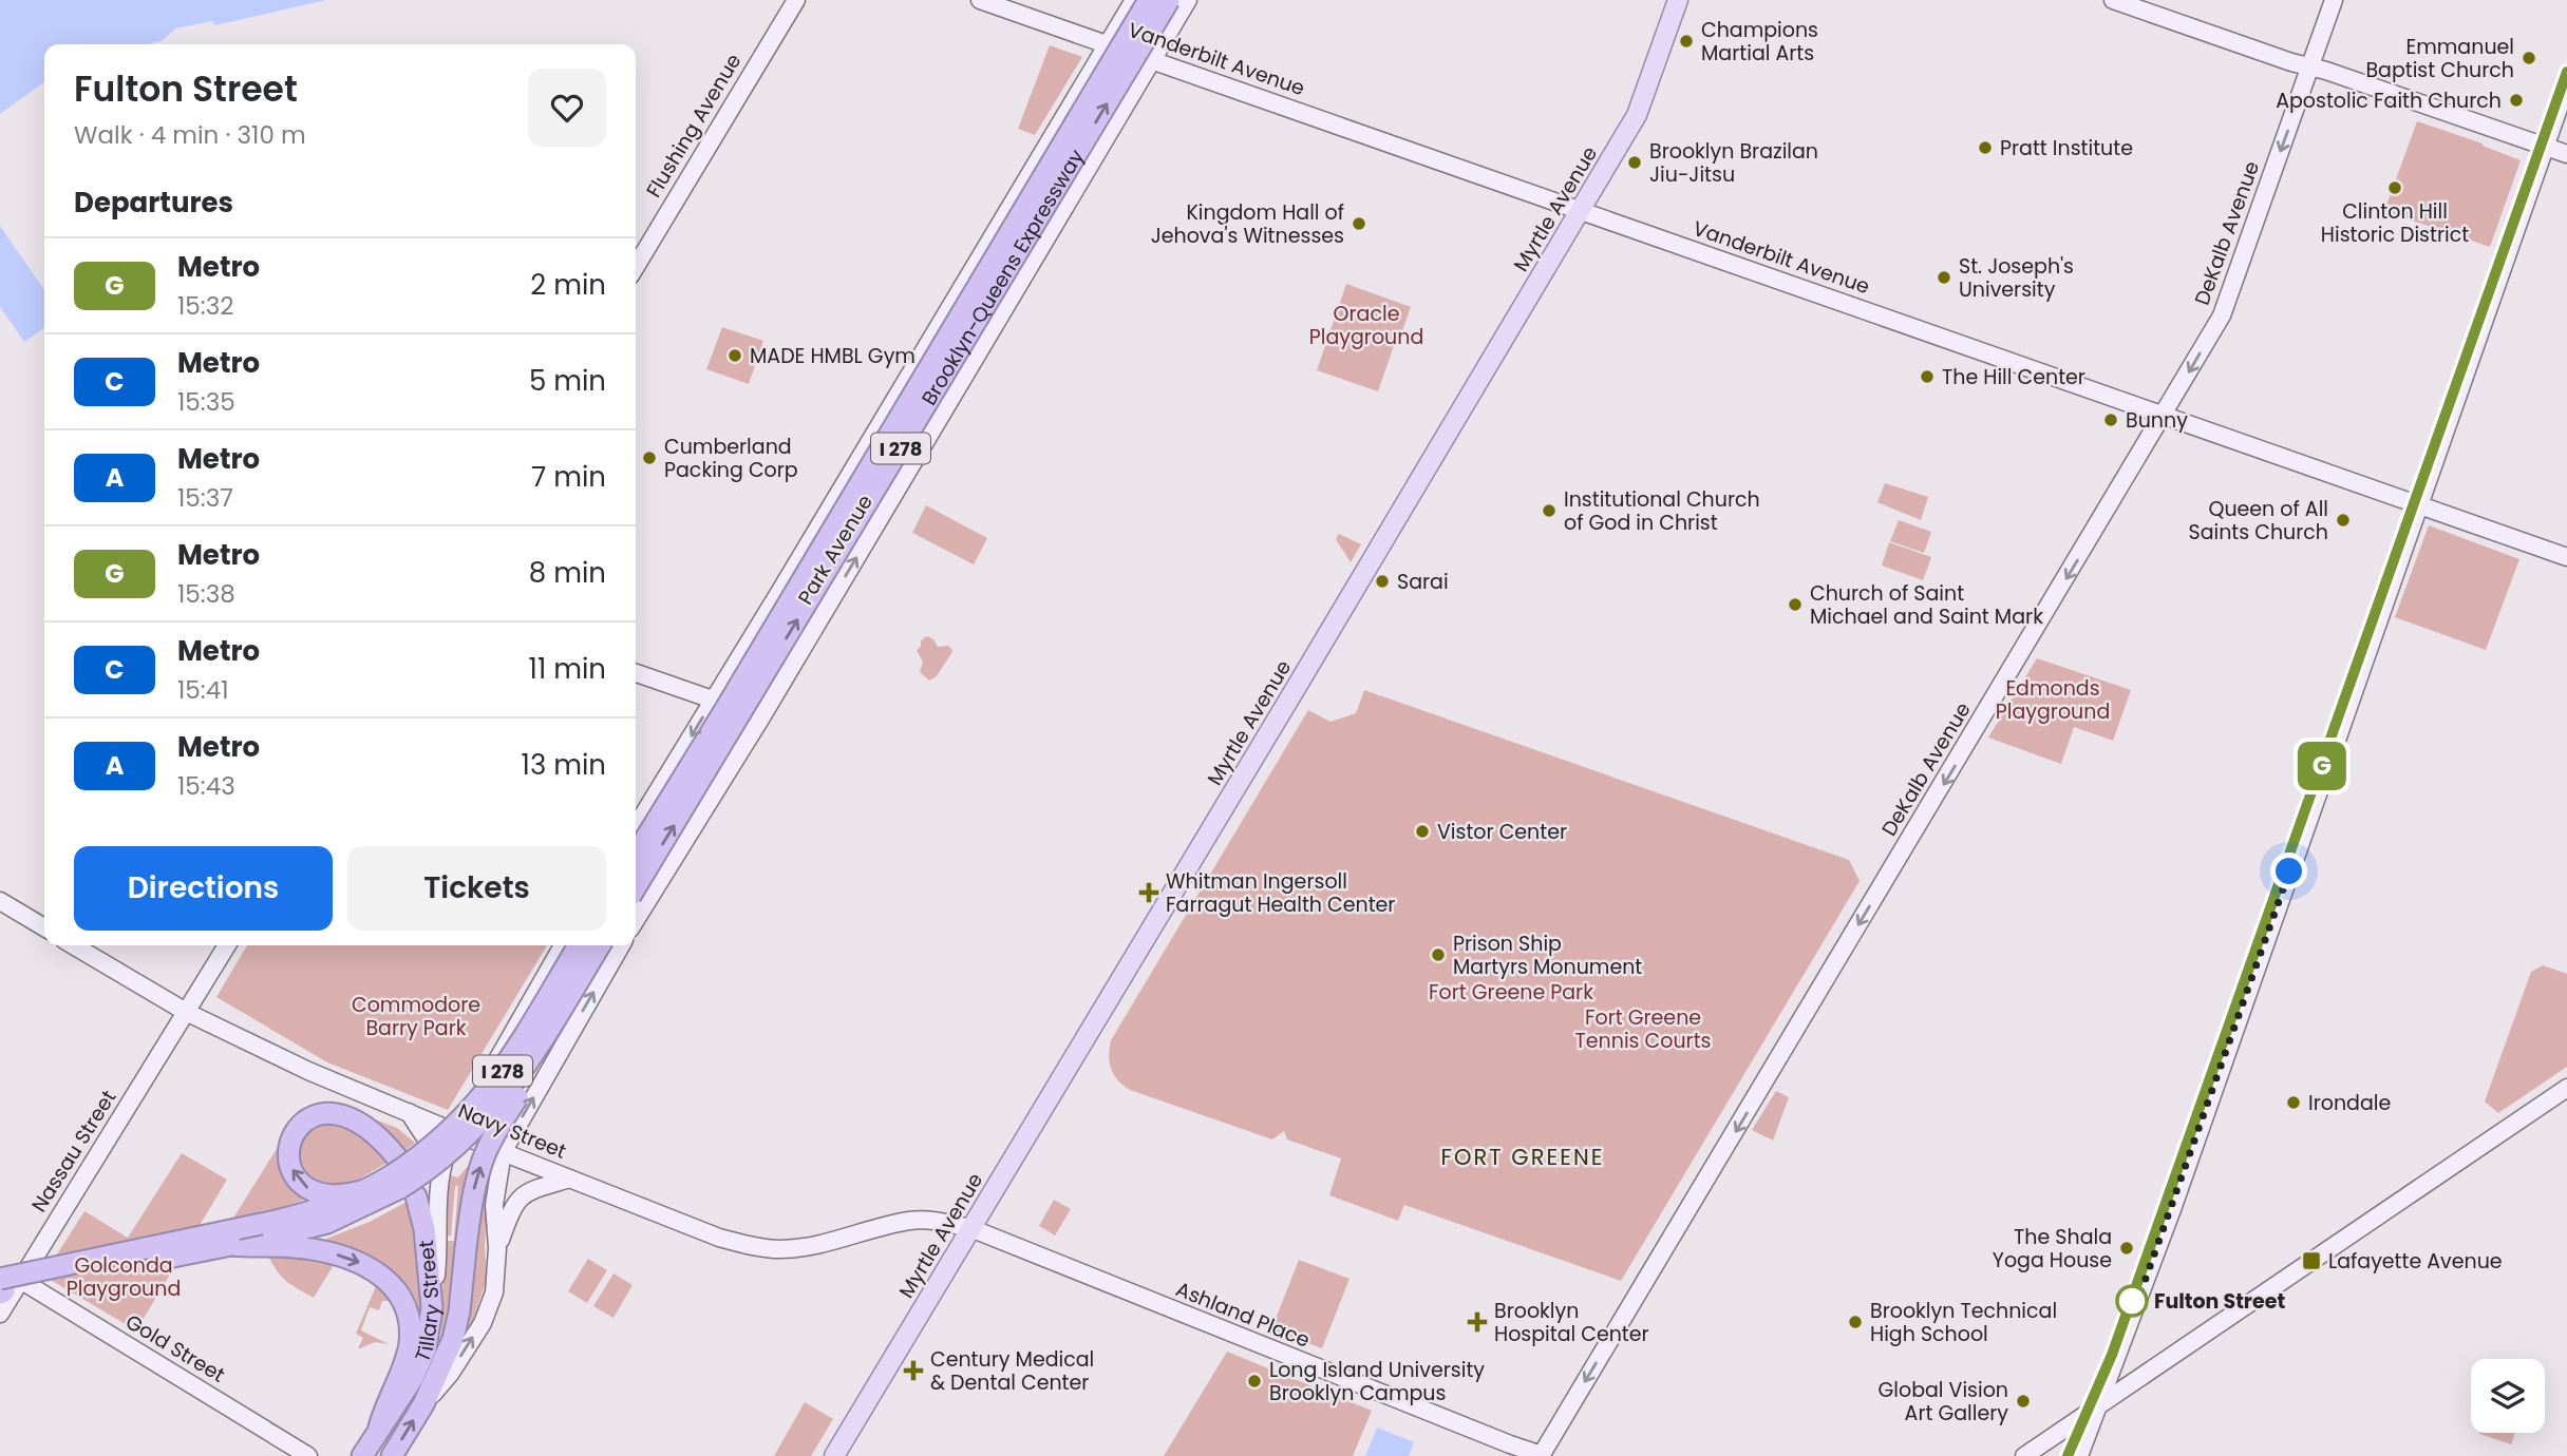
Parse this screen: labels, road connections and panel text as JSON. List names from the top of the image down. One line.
{"streets":{"highway":["Brooklyn-Queens Expressway","I 278","Tillary Street"],"main road":["Vanderbilt Avenue","Flushing Avenue","Myrtle Avenue","DeKalb Avenue","Park Avenue","Navy Street","Nassau Street","Ashland Place","Gold Street"]},"crossings":[["Vanderbilt Avenue","Myrtle Avenue"],["Vanderbilt Avenue","DeKalb Avenue"],["Vanderbilt Avenue","Park Avenue"],["Myrtle Avenue","Navy Street"],["Myrtle Avenue","Ashland Place"],["DeKalb Avenue","Ashland Place"],["I 278","Nassau Street"],["I 278","Gold Street"],["Navy Street","Nassau Street"],["Navy Street","Tillary Street"],["Navy Street","Ashland Place"],["Nassau Street","Gold Street"]],"one_way":["DeKalb Avenue"],"districts":["FORT GREENE"],"parks":["Oracle Playground","Edmonds Playground","Fort Greene Park","Commodore Barry Park","Fort Greene Tennis Courts","Golconda Playground"],"places":{"other":["Champions Martial Arts","Emmanuel Baptist Church","Apostolic Faith Church","Pratt Institute","Brooklyn Brazilan Jiu-Jitsu","Clinton Hill Historic District","Kingdom Hall of Jehova's Witnesses","St. Joseph's University","MADE HMBL Gym","The Hill Center","Bunny","Cumberland Packing Corp","Institutional Church of God in Christ","Queen of All Saints Church","Sarai","Church of Saint Michael and Saint Mark","Vistor Center","Prison Ship Martyrs Monument","Irondale","The Shala Yoga House","Fulton Street","Brooklyn Technical High School","Long Island University Brooklyn Campus","Global Vision Art Gallery"],"health":["Whitman Ingersoll Farragut Health Center","Brooklyn Hospital Center","Century Medical & Dental Center"],"transit":["Lafayette Avenue"]},"lines":["metro line G"],"page":{"on_map":"G","heading":[["Fulton Street","Walk · 4 min · 310 m"],"Departures"],"list":[{"mark":"G","name":"Metro","note":"15:32","value":"2 min"},{"mark":"C","name":"Metro","note":"15:35","value":"5 min"},{"mark":"A","name":"Metro","note":"15:37","value":"7 min"},{"mark":"G","name":"Metro","note":"15:38","value":"8 min"},{"mark":"C","name":"Metro","note":"15:41","value":"11 min"},{"mark":"A","name":"Metro","note":"15:43","value":"13 min"}],"buttons":["Directions","Tickets"]}}
